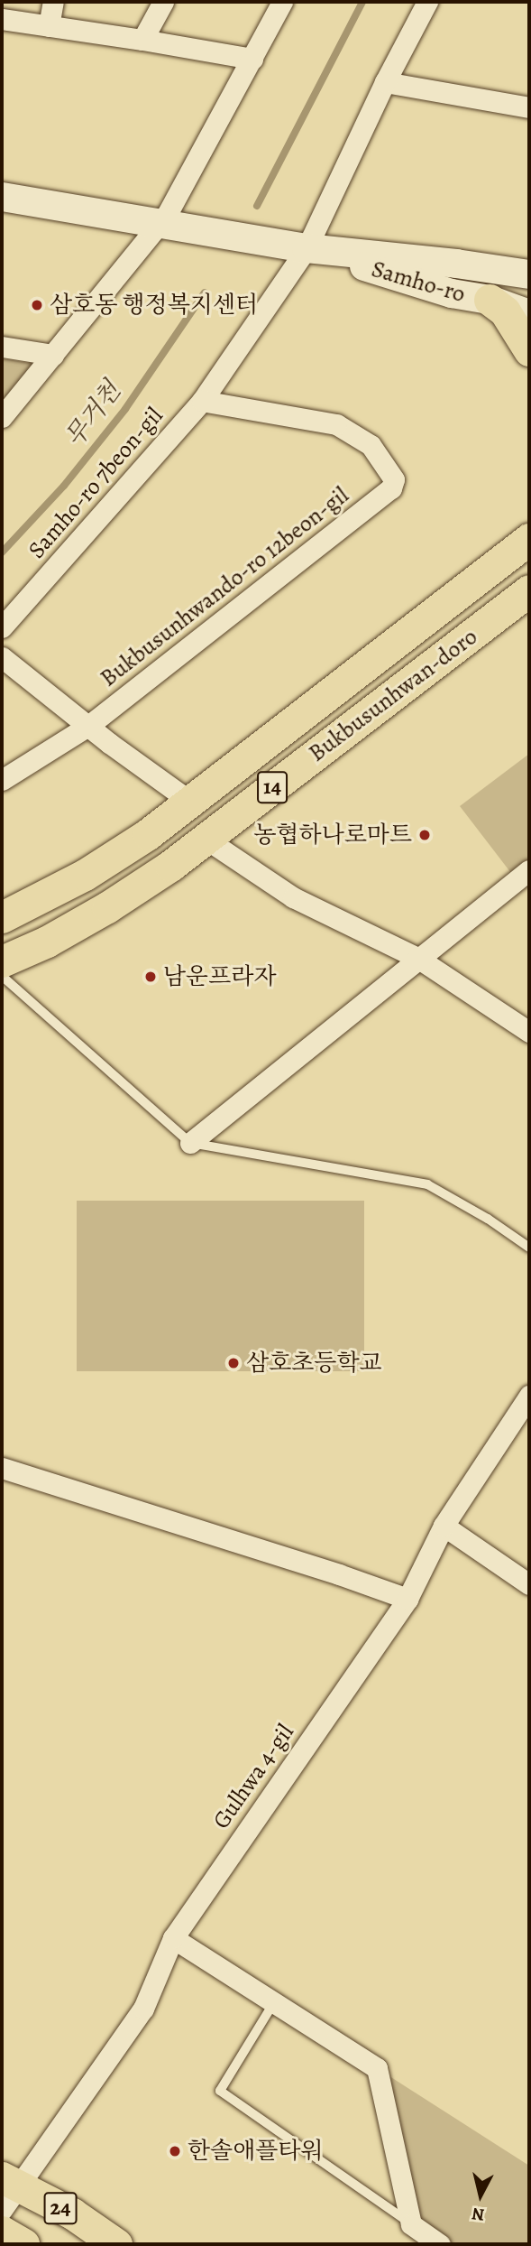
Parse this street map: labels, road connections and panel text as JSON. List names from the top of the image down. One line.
{"streets":{"main road":["Samho-ro","Bukbusunhwan-doro","14","24"],"street":["Samho-ro 7beon-gil","Bukbusunhwando-ro 12beon-gil","Gulhwa 4-gil"]},"crossings":[["Samho-ro","Samho-ro 7beon-gil"],["Samho-ro 7beon-gil","Bukbusunhwando-ro 12beon-gil"],["Gulhwa 4-gil","24"]],"water":["무거천"],"places":["삼호동 행정복지센터","농협하나로마트","남운프라자","삼호초등학교","한솔애플타워"],"north":"bottom"}
